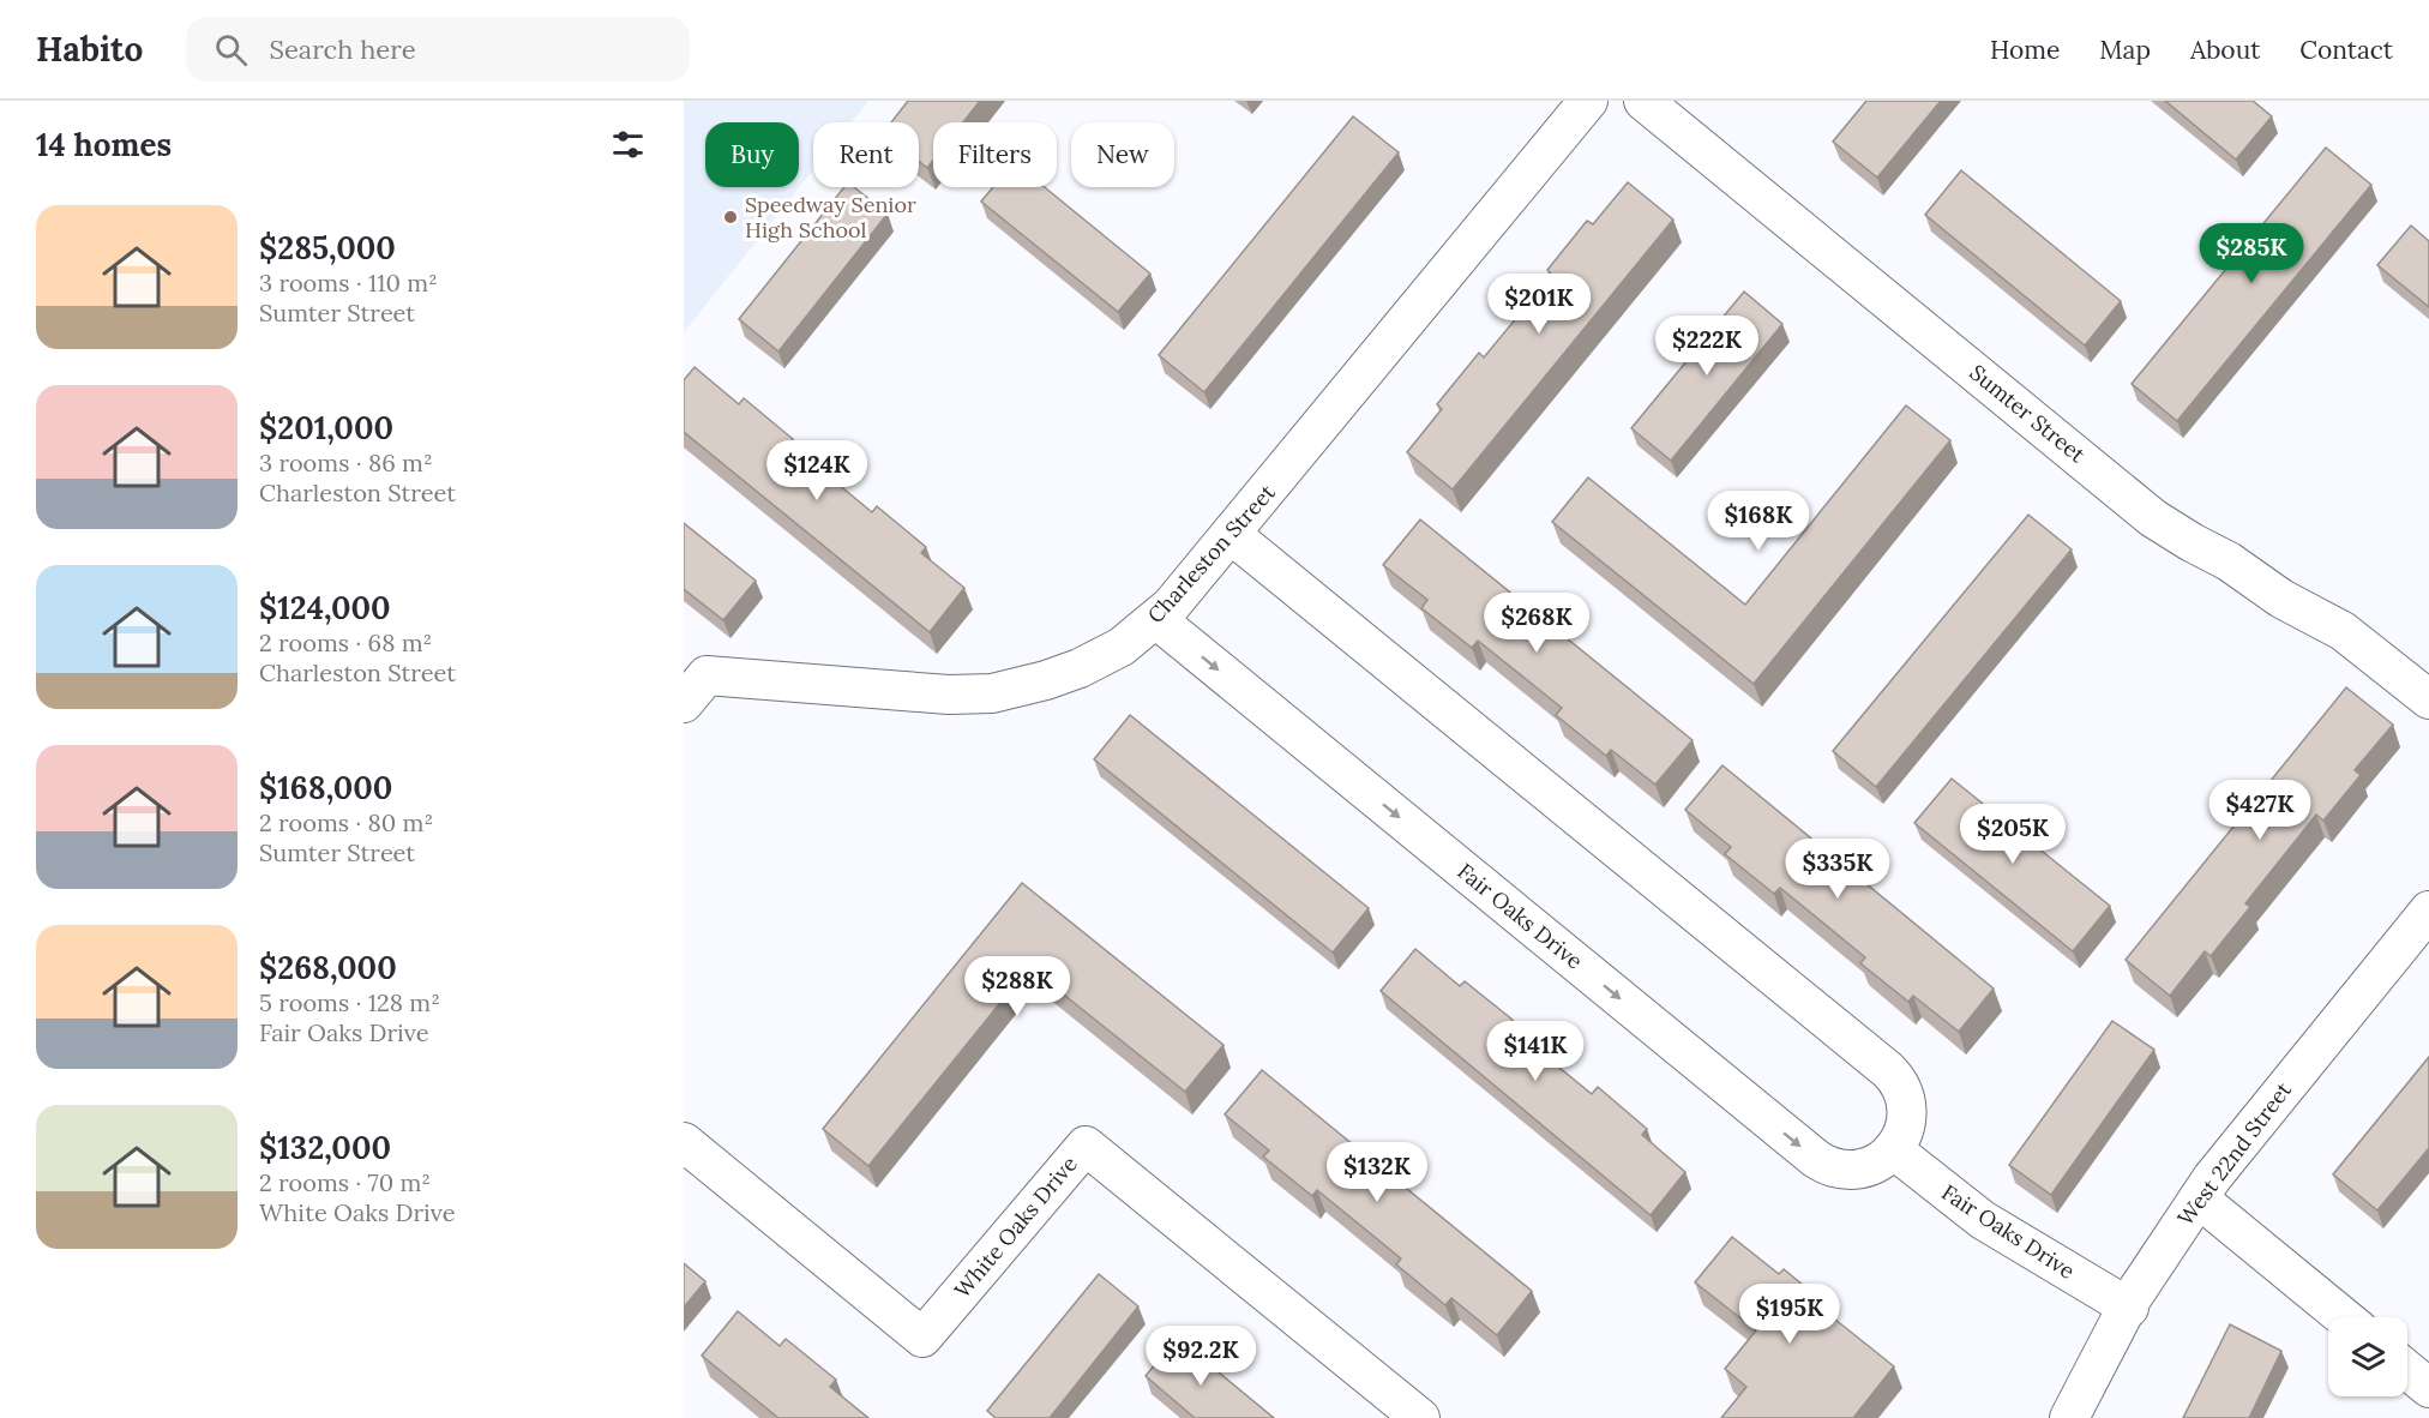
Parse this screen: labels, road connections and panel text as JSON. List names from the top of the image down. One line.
{"streets":{"street":["Sumter Street","Charleston Street","Fair Oaks Drive","West 22nd Street","White Oaks Drive"]},"crossings":[["Charleston Street","Fair Oaks Drive"],["Fair Oaks Drive","West 22nd Street"]],"places":["Speedway Senior High School"],"page":{"header":"Habito","search":"Search here","nav":["Home","Map","About","Contact"],"heading":"14 homes","chip":["Buy","Rent","Filters","New"],"list":[{"name":"$285,000","note":"3 rooms · 110 m² · Sumter Street"},{"name":"$201,000","note":"3 rooms · 86 m² · Charleston Street"},{"name":"$124,000","note":"2 rooms · 68 m² · Charleston Street"},{"name":"$168,000","note":"2 rooms · 80 m² · Sumter Street"},{"name":"$268,000","note":"5 rooms · 128 m² · Fair Oaks Drive"},{"name":"$132,000","note":"2 rooms · 70 m² · White Oaks Drive"}],"price":["$285K","$201K","$222K","$124K","$168K","$268K","$427K","$205K","$335K","$288K","$141K","$132K","$195K","$92.2K"]}}
